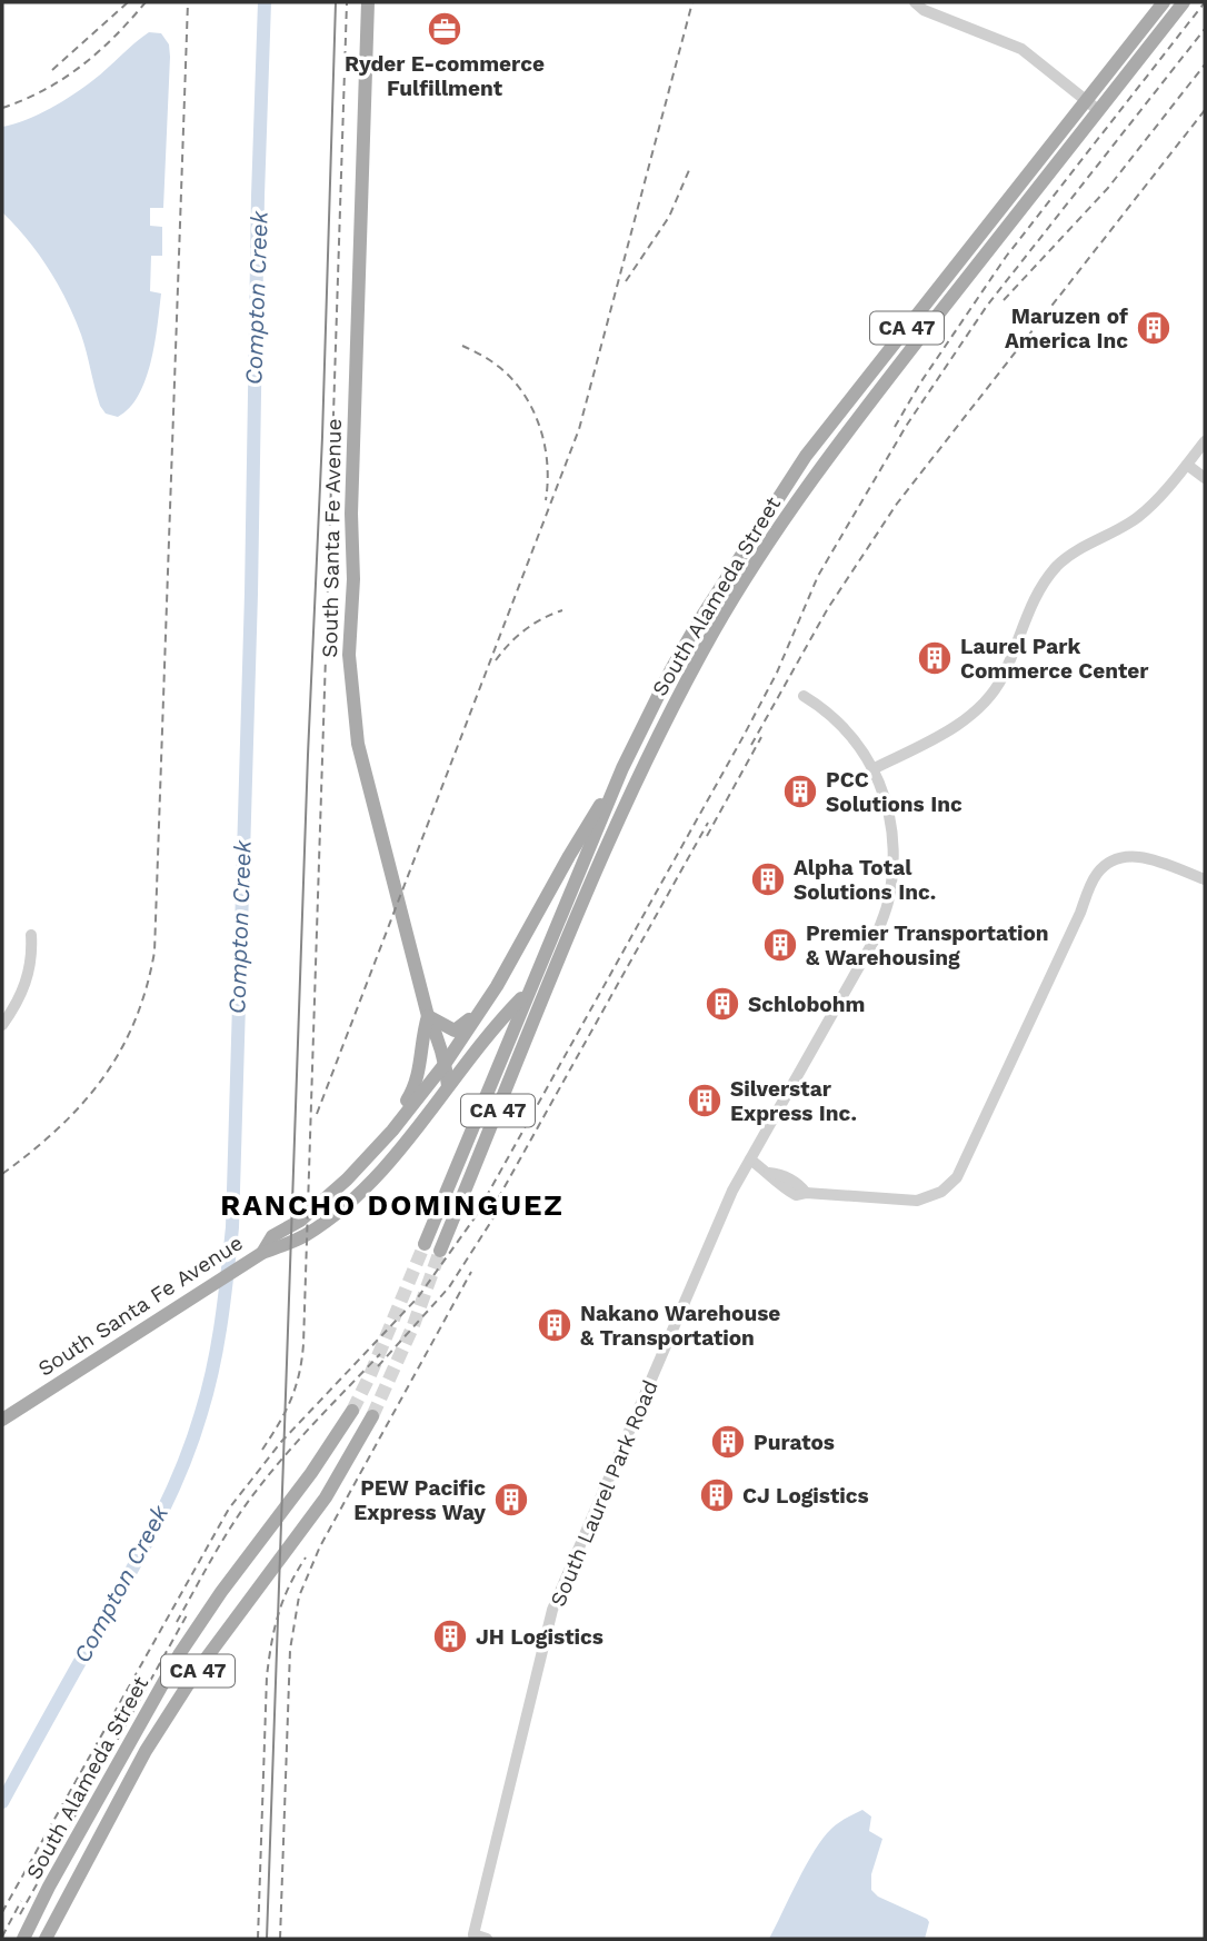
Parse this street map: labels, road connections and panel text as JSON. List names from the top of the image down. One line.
{"streets":{"main road":["CA 47","South Santa Fe Avenue","South Alameda Street"],"street":["South Laurel Park Road"]},"districts":["RANCHO DOMINGUEZ"],"water":["Compton Creek"],"places":{"office":["Ryder E-commerce Fulfillment"],"building":["Maruzen of America Inc","Laurel Park Commerce Center","PCC Solutions Inc","Alpha Total Solutions Inc.","Premier Transportation & Warehousing","Schlobohm","Silverstar Express Inc.","Nakano Warehouse & Transportation","Puratos","CJ Logistics","PEW Pacific Express Way","JH Logistics"]}}
